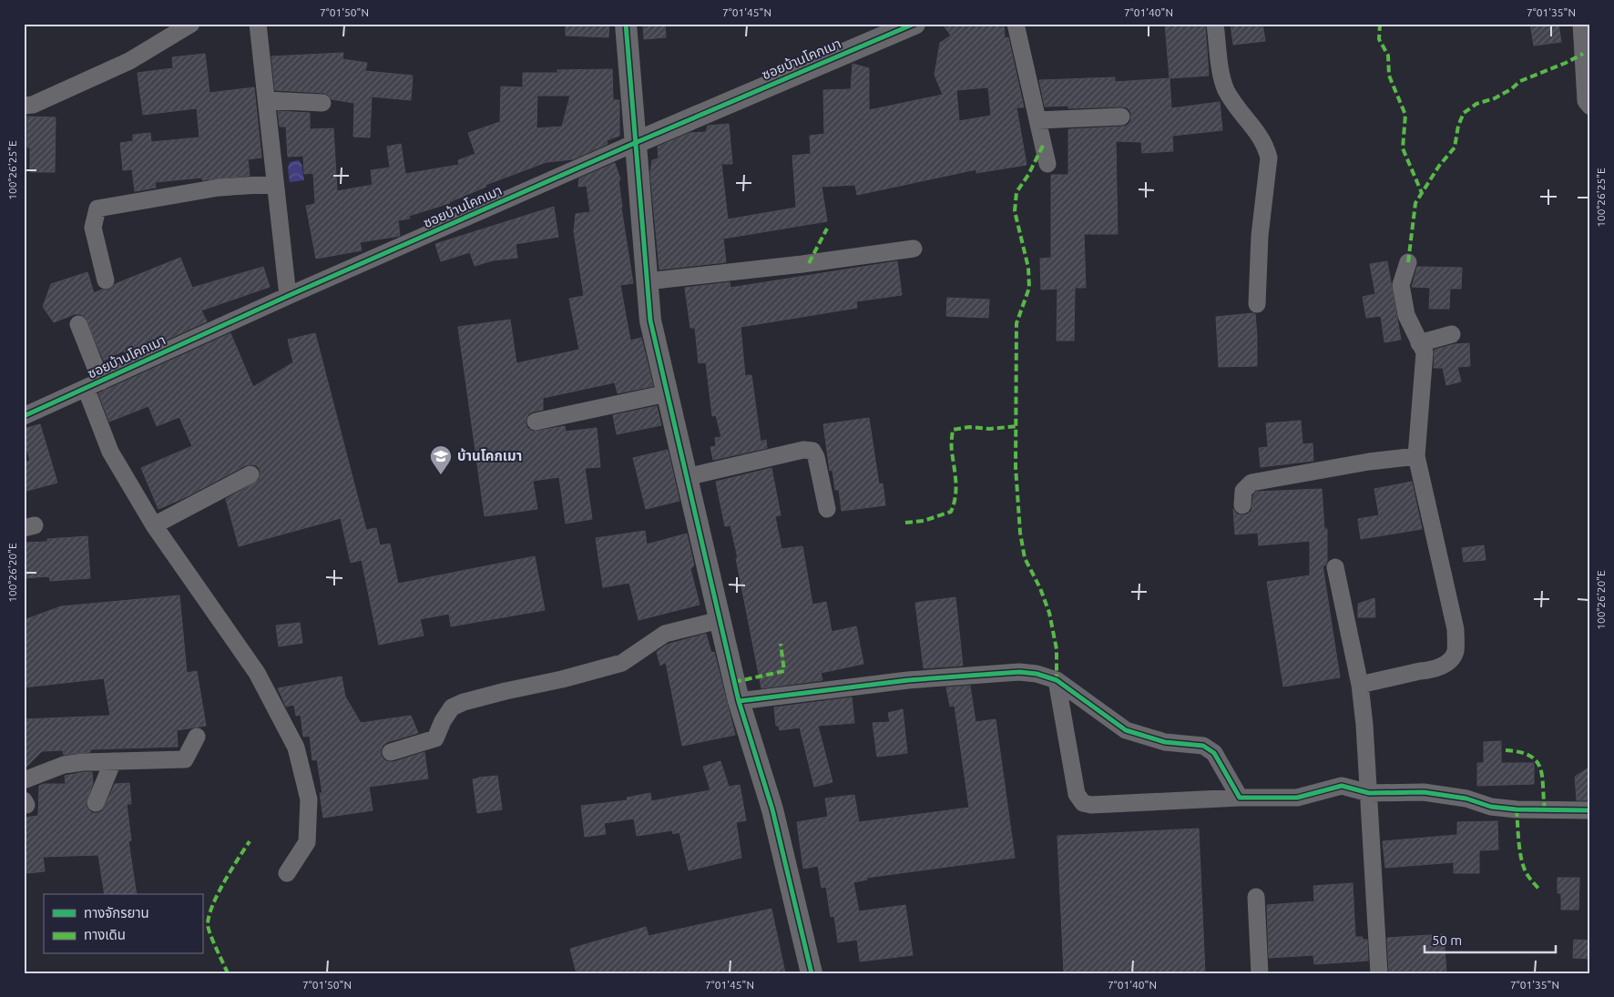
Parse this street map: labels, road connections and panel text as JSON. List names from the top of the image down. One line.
{"streets":{"street":["ซอยบ้านโคกเมา"]},"places":{"school or university":["บ้านโคกเมา"]},"legend":["ทางจักรยาน","ทางเดิน"],"scale_bar":"50 m","coordinates":["7°01'50\"N","7°01'45\"N","7°01'40\"N","7°01'35\"N","100°26'25\"E","100°26'20\"E"]}
